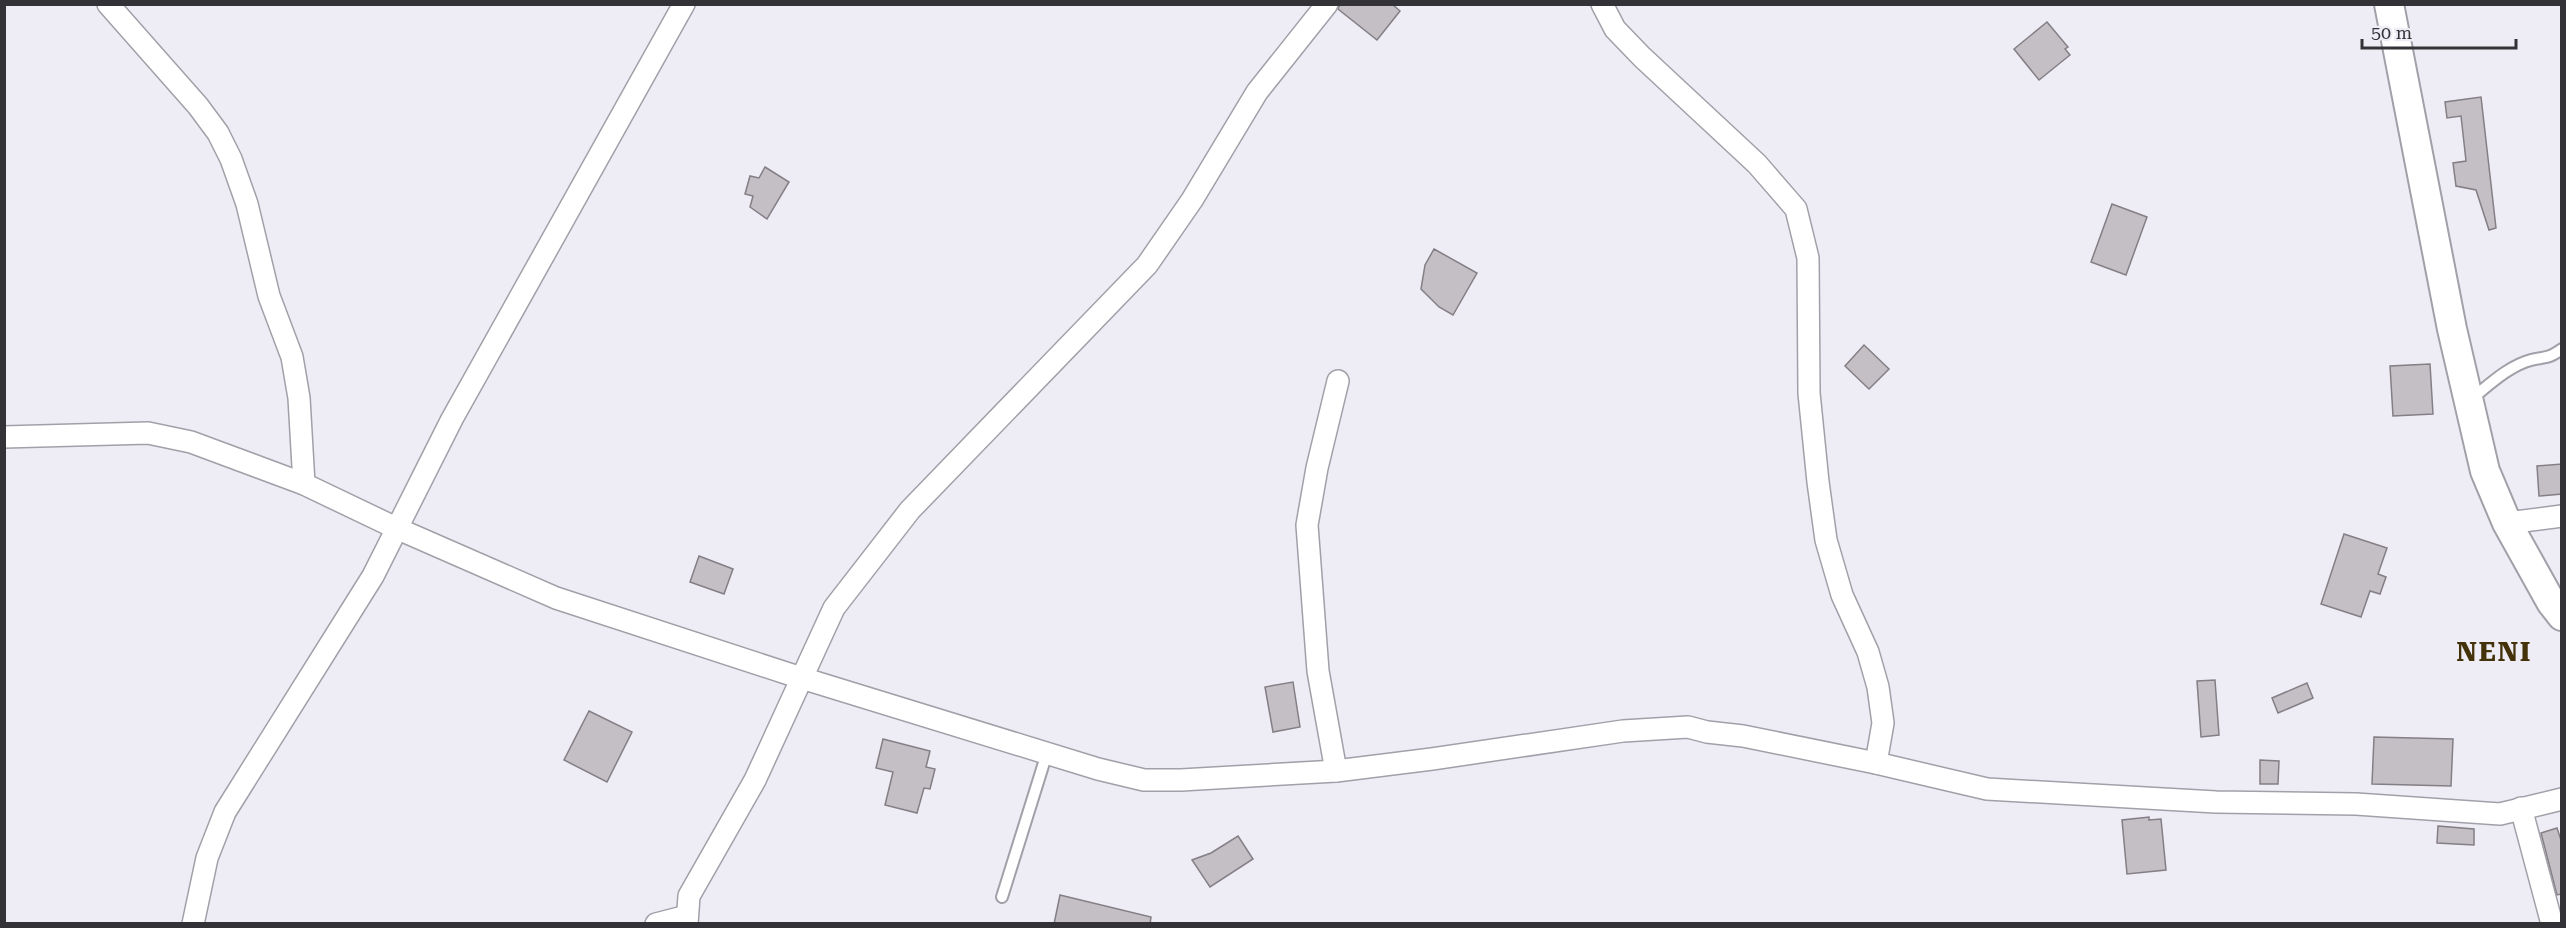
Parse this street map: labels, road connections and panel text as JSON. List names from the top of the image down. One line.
{"districts":["NENI"],"scale_bar":"50 m"}
